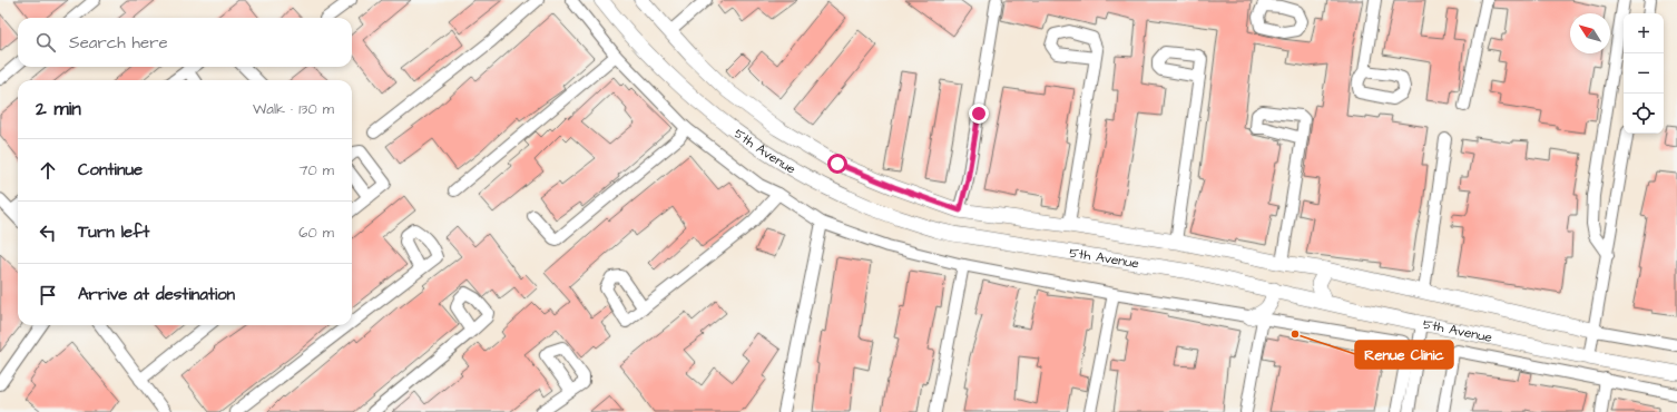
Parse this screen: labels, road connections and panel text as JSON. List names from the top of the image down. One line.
{"streets":{"street":["5th Avenue"]},"places":["Renue Clinic"],"north":"top left","page":{"map_buttons":["+","−"],"search":"Search here","heading":["2 min","Walk · 130 m"],"list":[["Continue","70 m"],["Turn left","60 m"],"Arrive at destination"]}}
